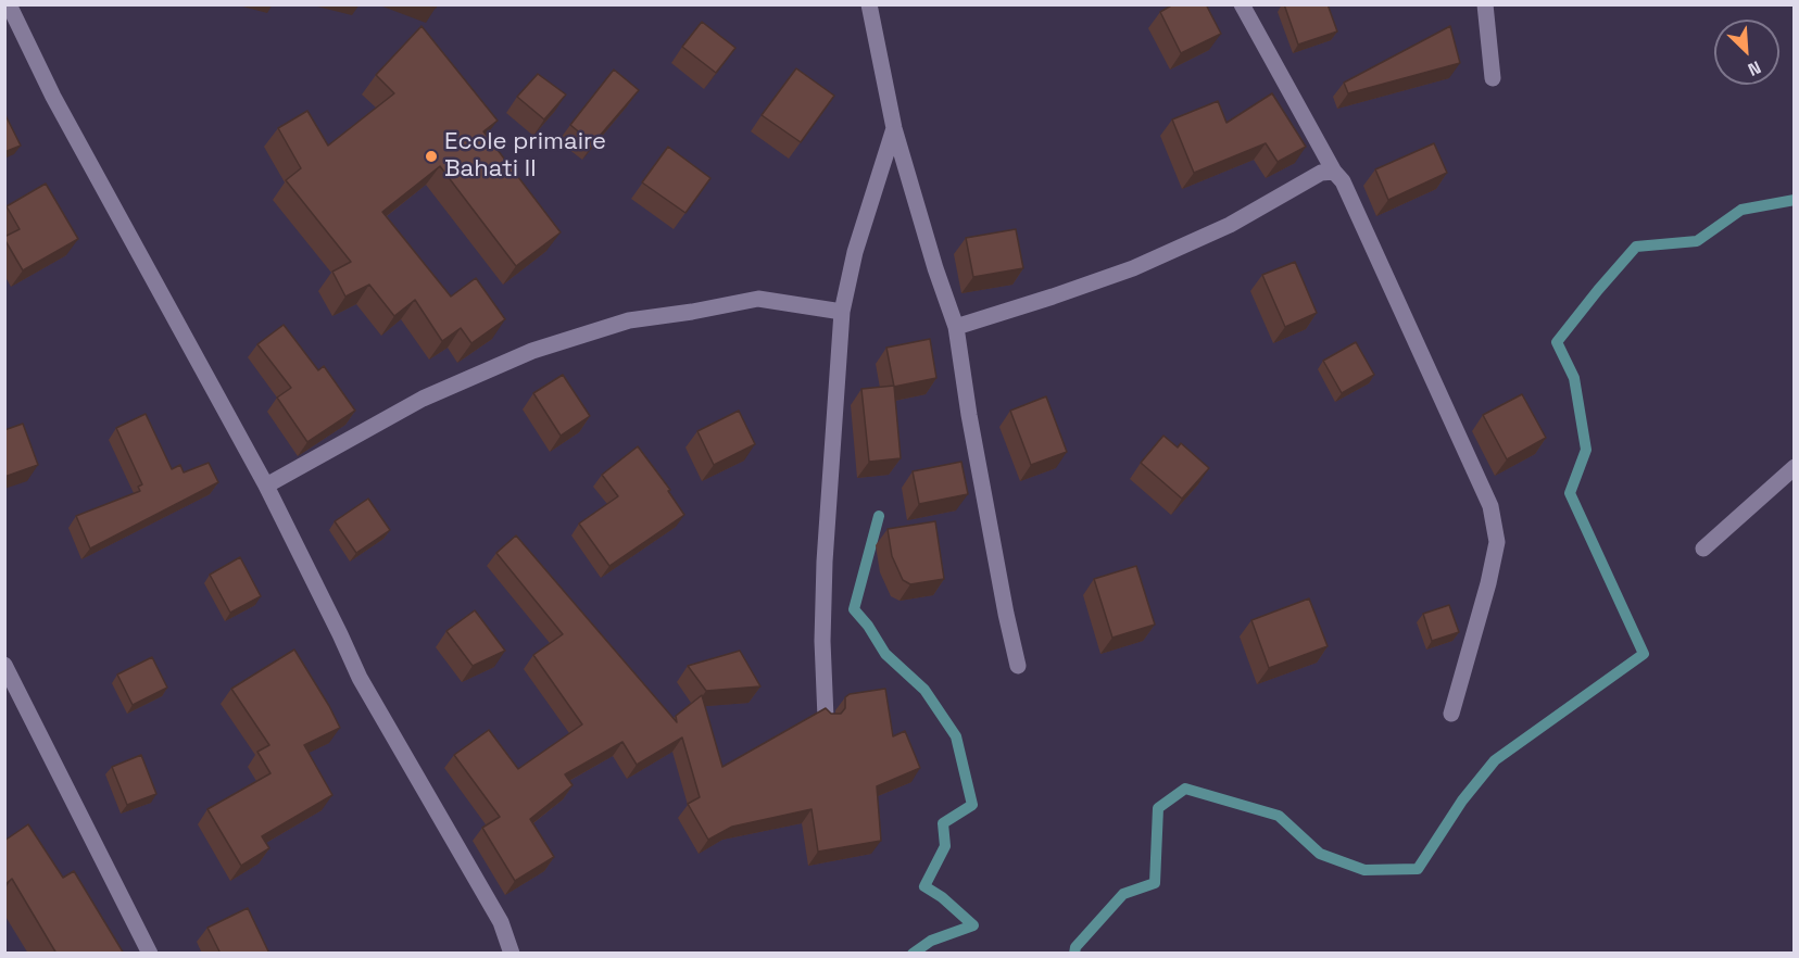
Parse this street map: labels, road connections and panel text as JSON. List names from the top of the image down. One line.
{"places":["Ecole primaire Bahati II"],"north":"bottom right"}
